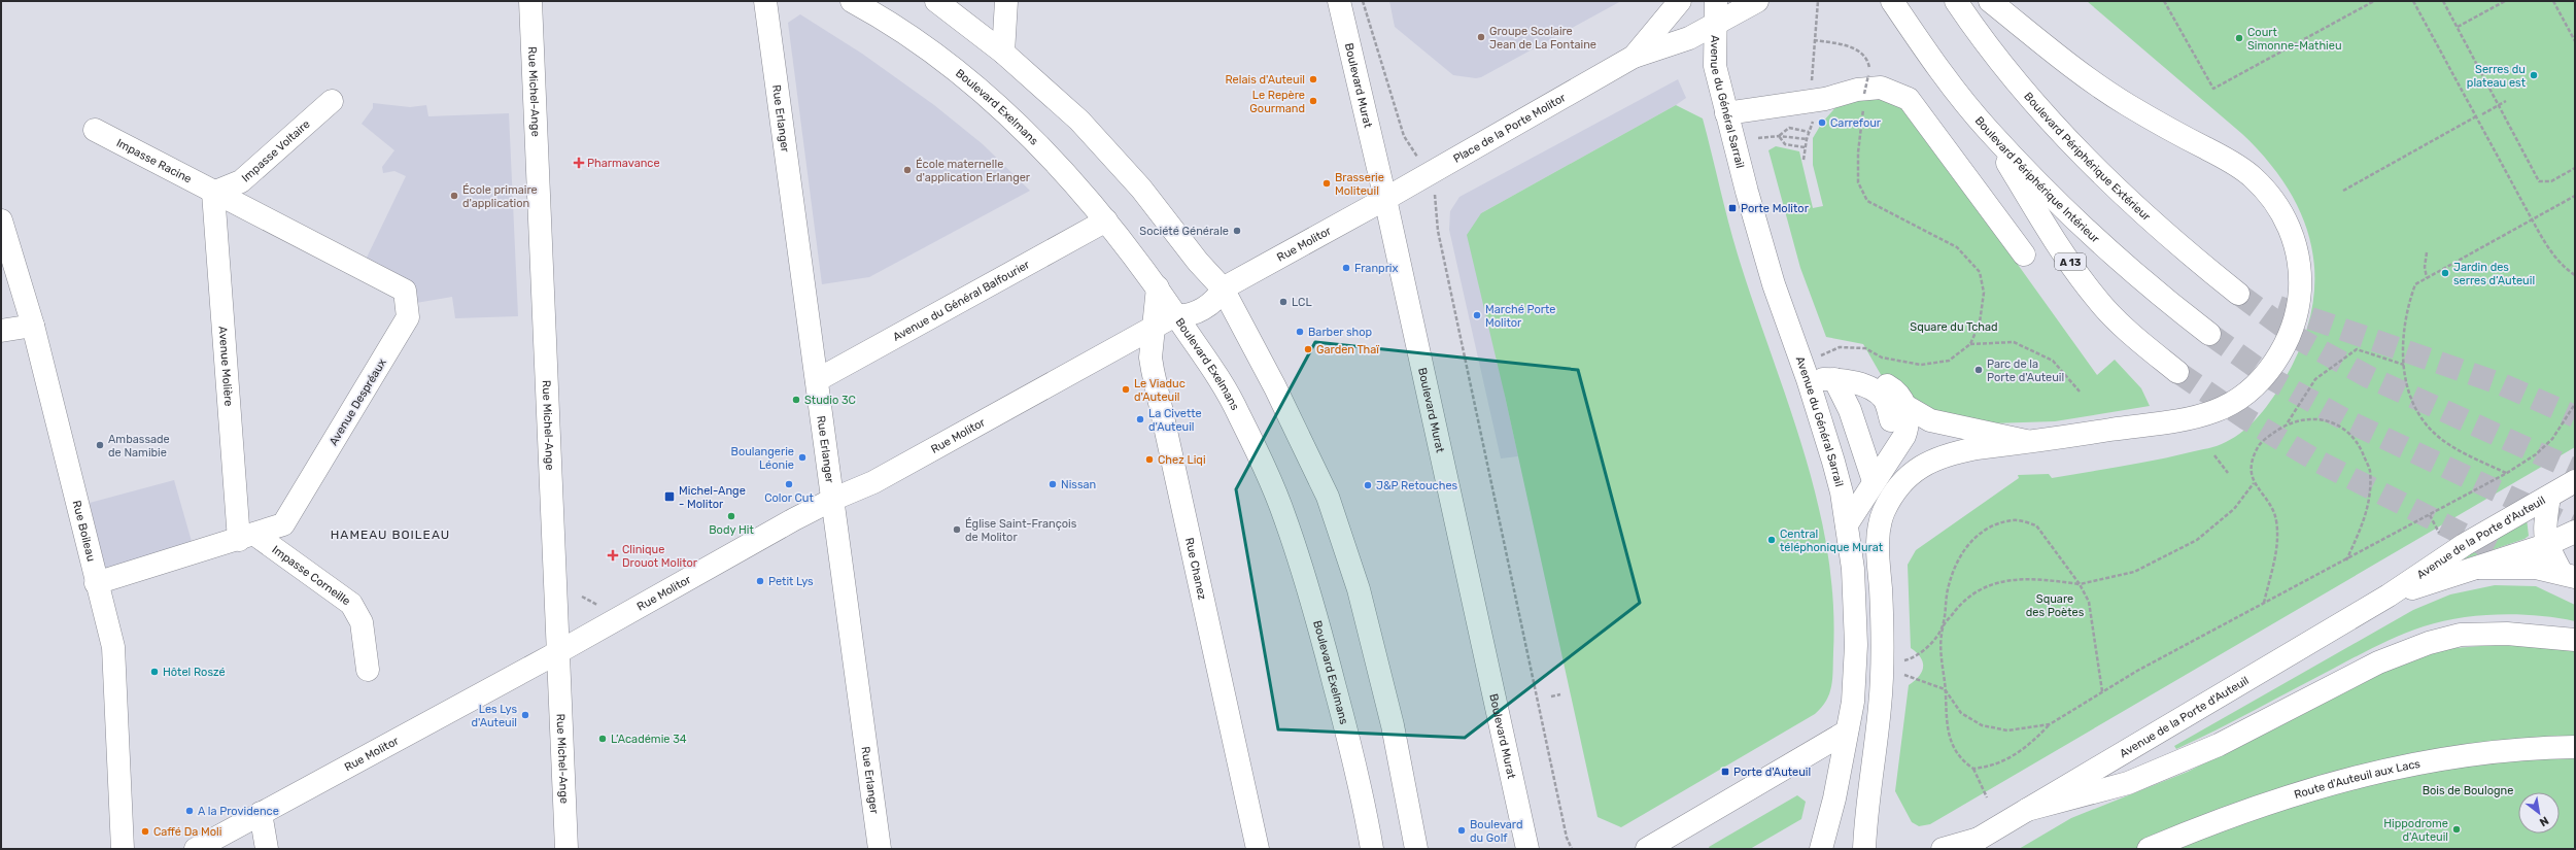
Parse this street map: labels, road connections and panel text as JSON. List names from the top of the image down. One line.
{"streets":{"main road":["Boulevard Murat","Rue Michel-Ange","Avenue du Général Sarrail","Boulevard Exelmans","Rue Erlanger","Place de la Porte Molitor","Impasse Voltaire","Boulevard Périphérique Extérieur","Impasse Racine","Boulevard Périphérique Intérieur","Rue Molitor","A 13","Avenue du Général Balfourier","Avenue Molière","Avenue Despréaux","Rue Boileau","Avenue de la Porte d'Auteuil","Rue Chanez","Impasse Corneille","Route d'Auteuil aux Lacs"]},"crossings":[["Boulevard Murat","Place de la Porte Molitor"],["Boulevard Murat","Rue Molitor"],["Rue Michel-Ange","Rue Molitor"],["Avenue du Général Sarrail","Place de la Porte Molitor"],["Boulevard Exelmans","Rue Molitor"],["Boulevard Exelmans","Avenue du Général Balfourier"],["Boulevard Exelmans","Rue Chanez"],["Rue Erlanger","Rue Molitor"],["Rue Erlanger","Avenue du Général Balfourier"],["Place de la Porte Molitor","Rue Molitor"],["Impasse Voltaire","Impasse Racine"],["Impasse Voltaire","Avenue Molière"],["Impasse Voltaire","Avenue Despréaux"],["Impasse Racine","Avenue Molière"],["Impasse Racine","Avenue Despréaux"],["Boulevard Périphérique Intérieur","A 13"],["Rue Molitor","Rue Chanez"],["Avenue Molière","Avenue Despréaux"],["Avenue Molière","Impasse Corneille"],["Avenue Despréaux","Rue Boileau"],["Avenue Despréaux","Impasse Corneille"]],"districts":["HAMEAU BOILEAU"],"parks":["Square du Tchad","Square des Poètes","Bois de Boulogne"],"places":{"other":["Groupe Scolaire Jean de La Fontaine","Court Simonne-Mathieu","Serres du plateau est","Relais d'Auteuil","Le Repère Gourmand","Carrefour","École maternelle d'application Erlanger","Brasserie Moliteuil","École primaire d'application","Société Générale","Franprix","Jardin des serres d’Auteuil","LCL","Marché Porte Molitor","Barber shop","Garden Thaï","Parc de la Porte d'Auteuil","Le Viaduc d'Auteuil","Studio 3C","La Civette d'Auteuil","Ambassade de Namibie","Boulangerie Léonie","Chez Liqi","Color Cut","Nissan","J&P Retouches","Body Hit","Église Saint-François de Molitor","Central téléphonique Murat","Petit Lys","Hôtel Roszé","Les Lys d'Auteuil","L’Académie 34","A la Providence","Hippodrome d'Auteuil","Boulevard du Golf","Caffé Da Moli"],"health":["Pharmavance","Clinique Drouot Molitor"],"transit":["Porte Molitor","Michel-Ange - Molitor","Porte d'Auteuil"]},"north":"bottom right"}
